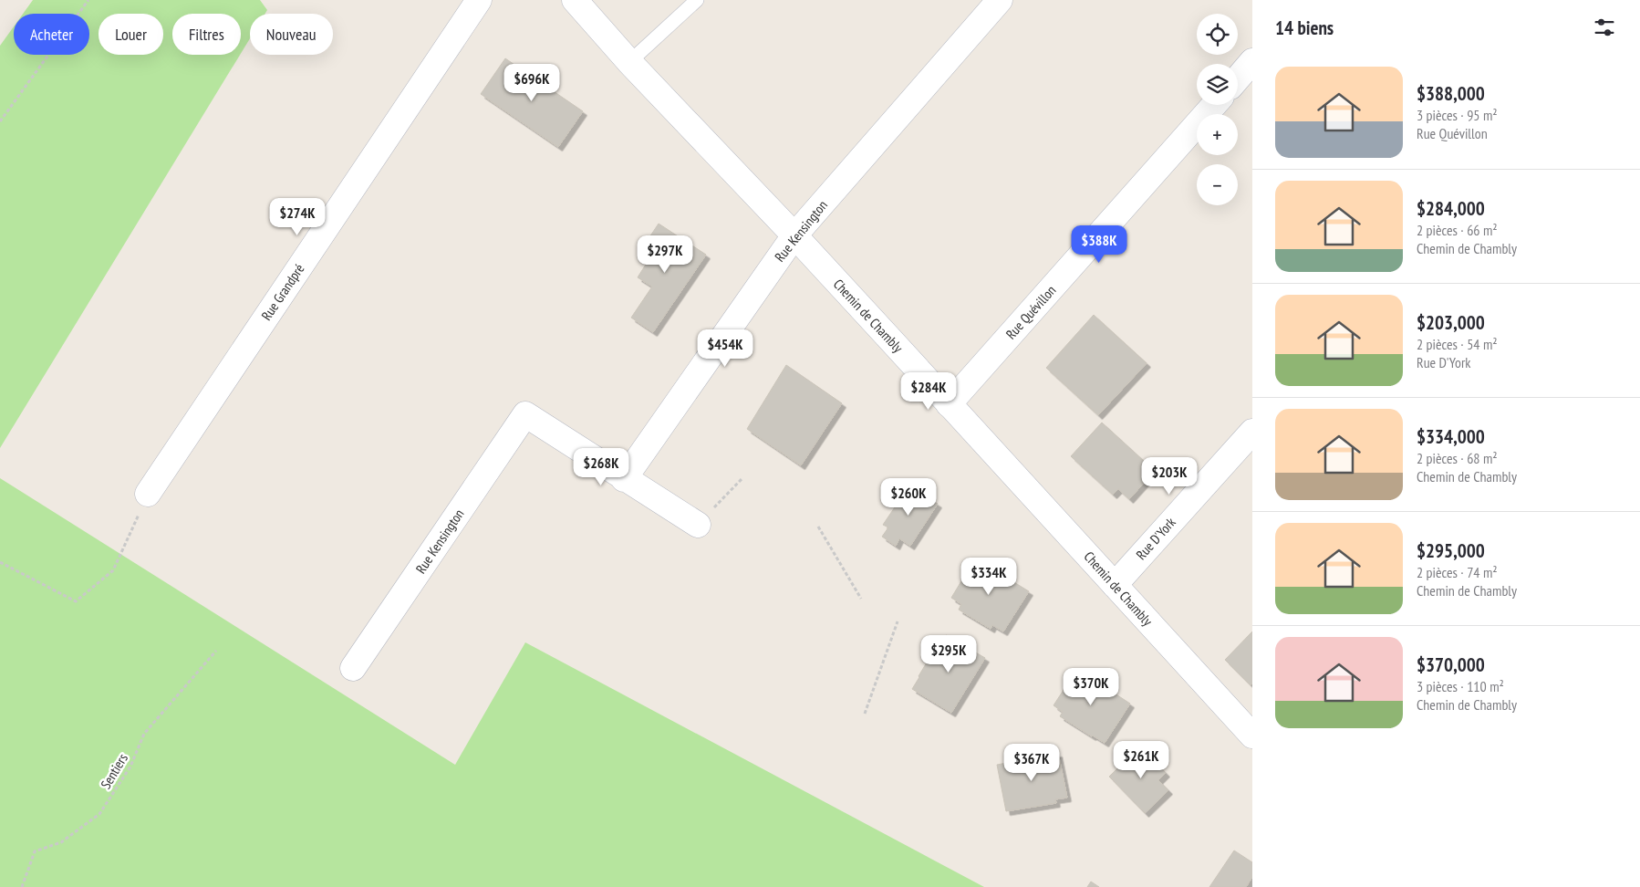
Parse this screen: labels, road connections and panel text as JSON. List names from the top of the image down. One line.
{"streets":{"street":["Rue Kensington","Rue Grandpré","Rue Quévillon","Chemin de Chambly","Rue D'York"],"path":["Sentiers"]},"crossings":[["Rue Kensington","Chemin de Chambly"],["Rue Quévillon","Chemin de Chambly"],["Chemin de Chambly","Rue D'York"]],"page":{"heading":"14 biens","map_buttons":["+","−"],"chip":["Acheter","Louer","Filtres","Nouveau"],"list":[{"name":"$388,000","note":"3 pièces · 95 m² · Rue Quévillon"},{"name":"$284,000","note":"2 pièces · 66 m² · Chemin de Chambly"},{"name":"$203,000","note":"2 pièces · 54 m² · Rue D'York"},{"name":"$334,000","note":"2 pièces · 68 m² · Chemin de Chambly"},{"name":"$295,000","note":"2 pièces · 74 m² · Chemin de Chambly"},{"name":"$370,000","note":"3 pièces · 110 m² · Chemin de Chambly"}],"price":["$696K","$274K","$388K","$297K","$454K","$284K","$268K","$203K","$260K","$334K","$295K","$370K","$261K","$367K"]}}
